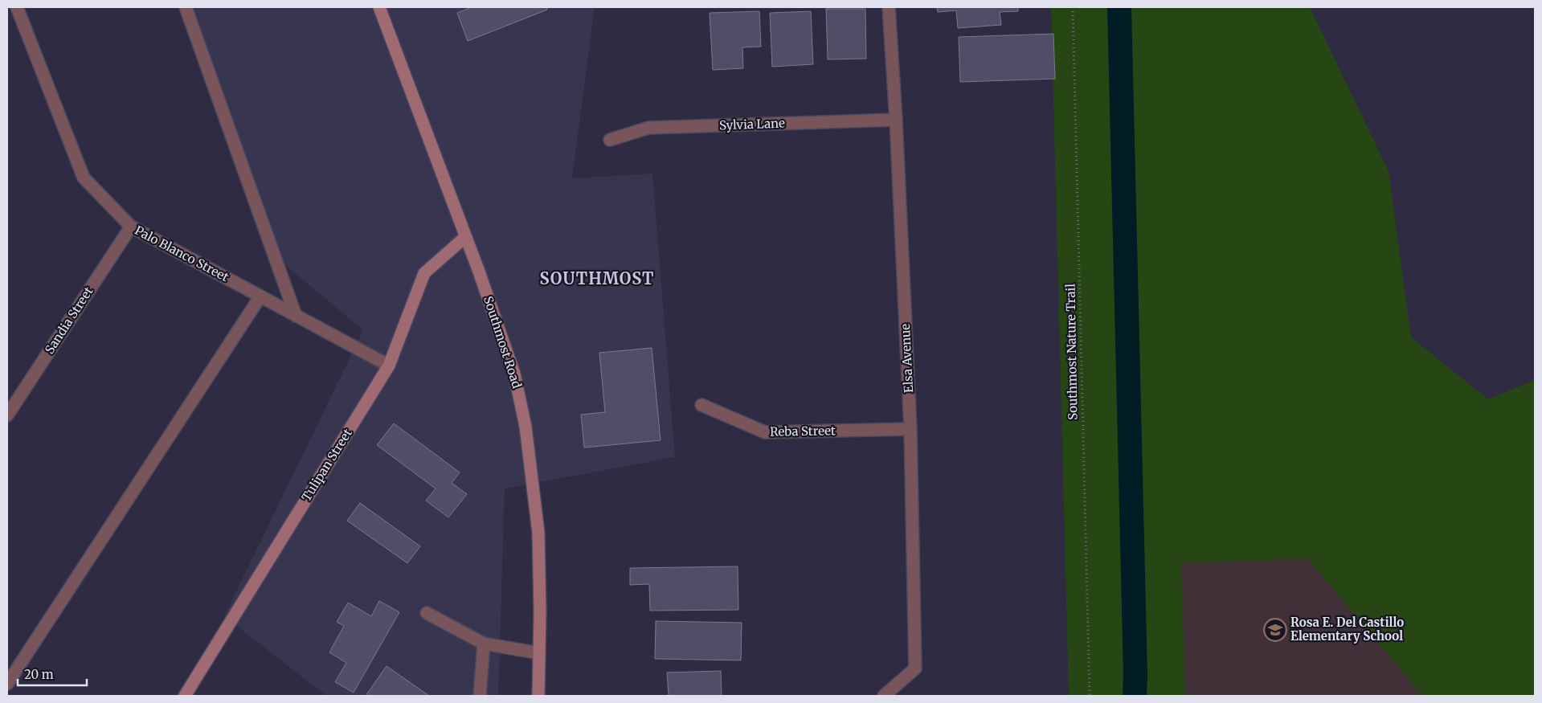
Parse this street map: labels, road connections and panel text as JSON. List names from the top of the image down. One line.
{"streets":{"main road":["Southmost Road","Tulipan Street"],"street":["Sylvia Lane","Palo Blanco Street","Sandia Street","Elsa Avenue","Reba Street"],"path":["Southmost Nature Trail"]},"crossings":[["Sylvia Lane","Elsa Avenue"],["Palo Blanco Street","Sandia Street"],["Palo Blanco Street","Tulipan Street"],["Southmost Road","Tulipan Street"],["Elsa Avenue","Reba Street"]],"districts":["SOUTHMOST"],"places":{"school or university":["Rosa E. Del Castillo Elementary School"]},"scale_bar":"20 m"}
